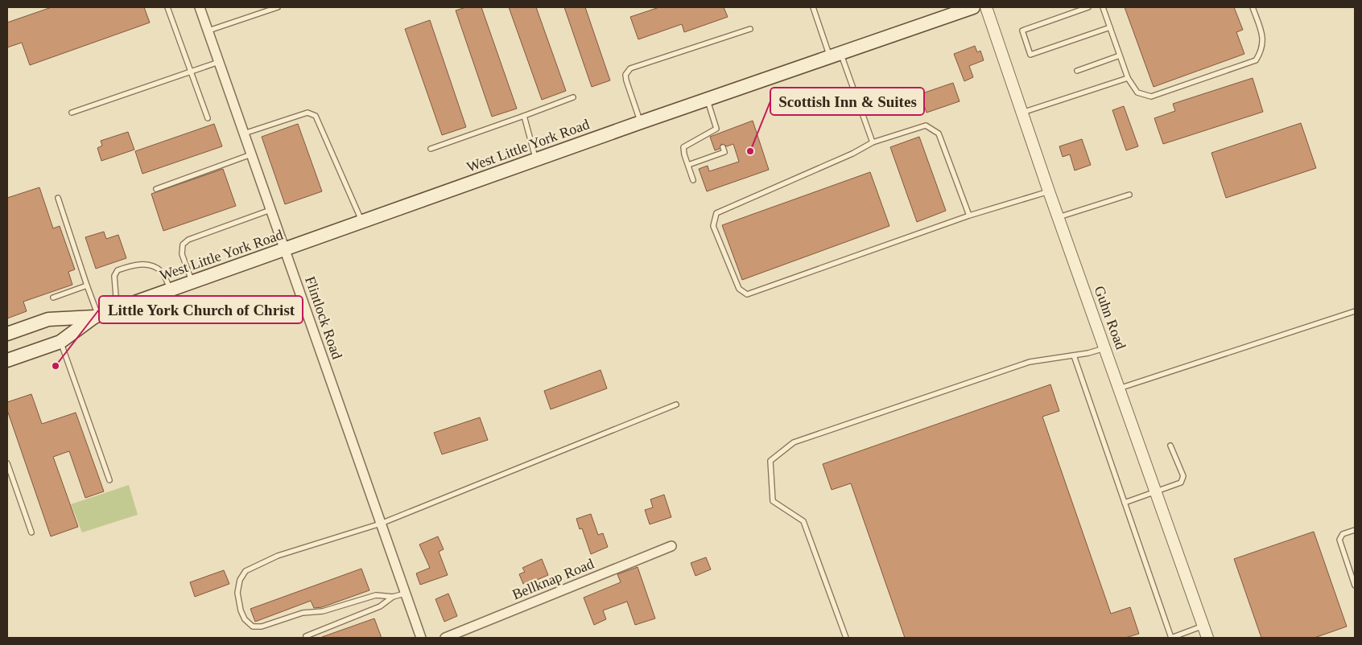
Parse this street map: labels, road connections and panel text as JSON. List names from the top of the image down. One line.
{"streets":{"main road":["West Little York Road"],"street":["Flintlock Road","Guhn Road","Bellknap Road"]},"crossings":[["West Little York Road","Flintlock Road"]],"places":["Scottish Inn & Suites","Little York Church of Christ"]}
